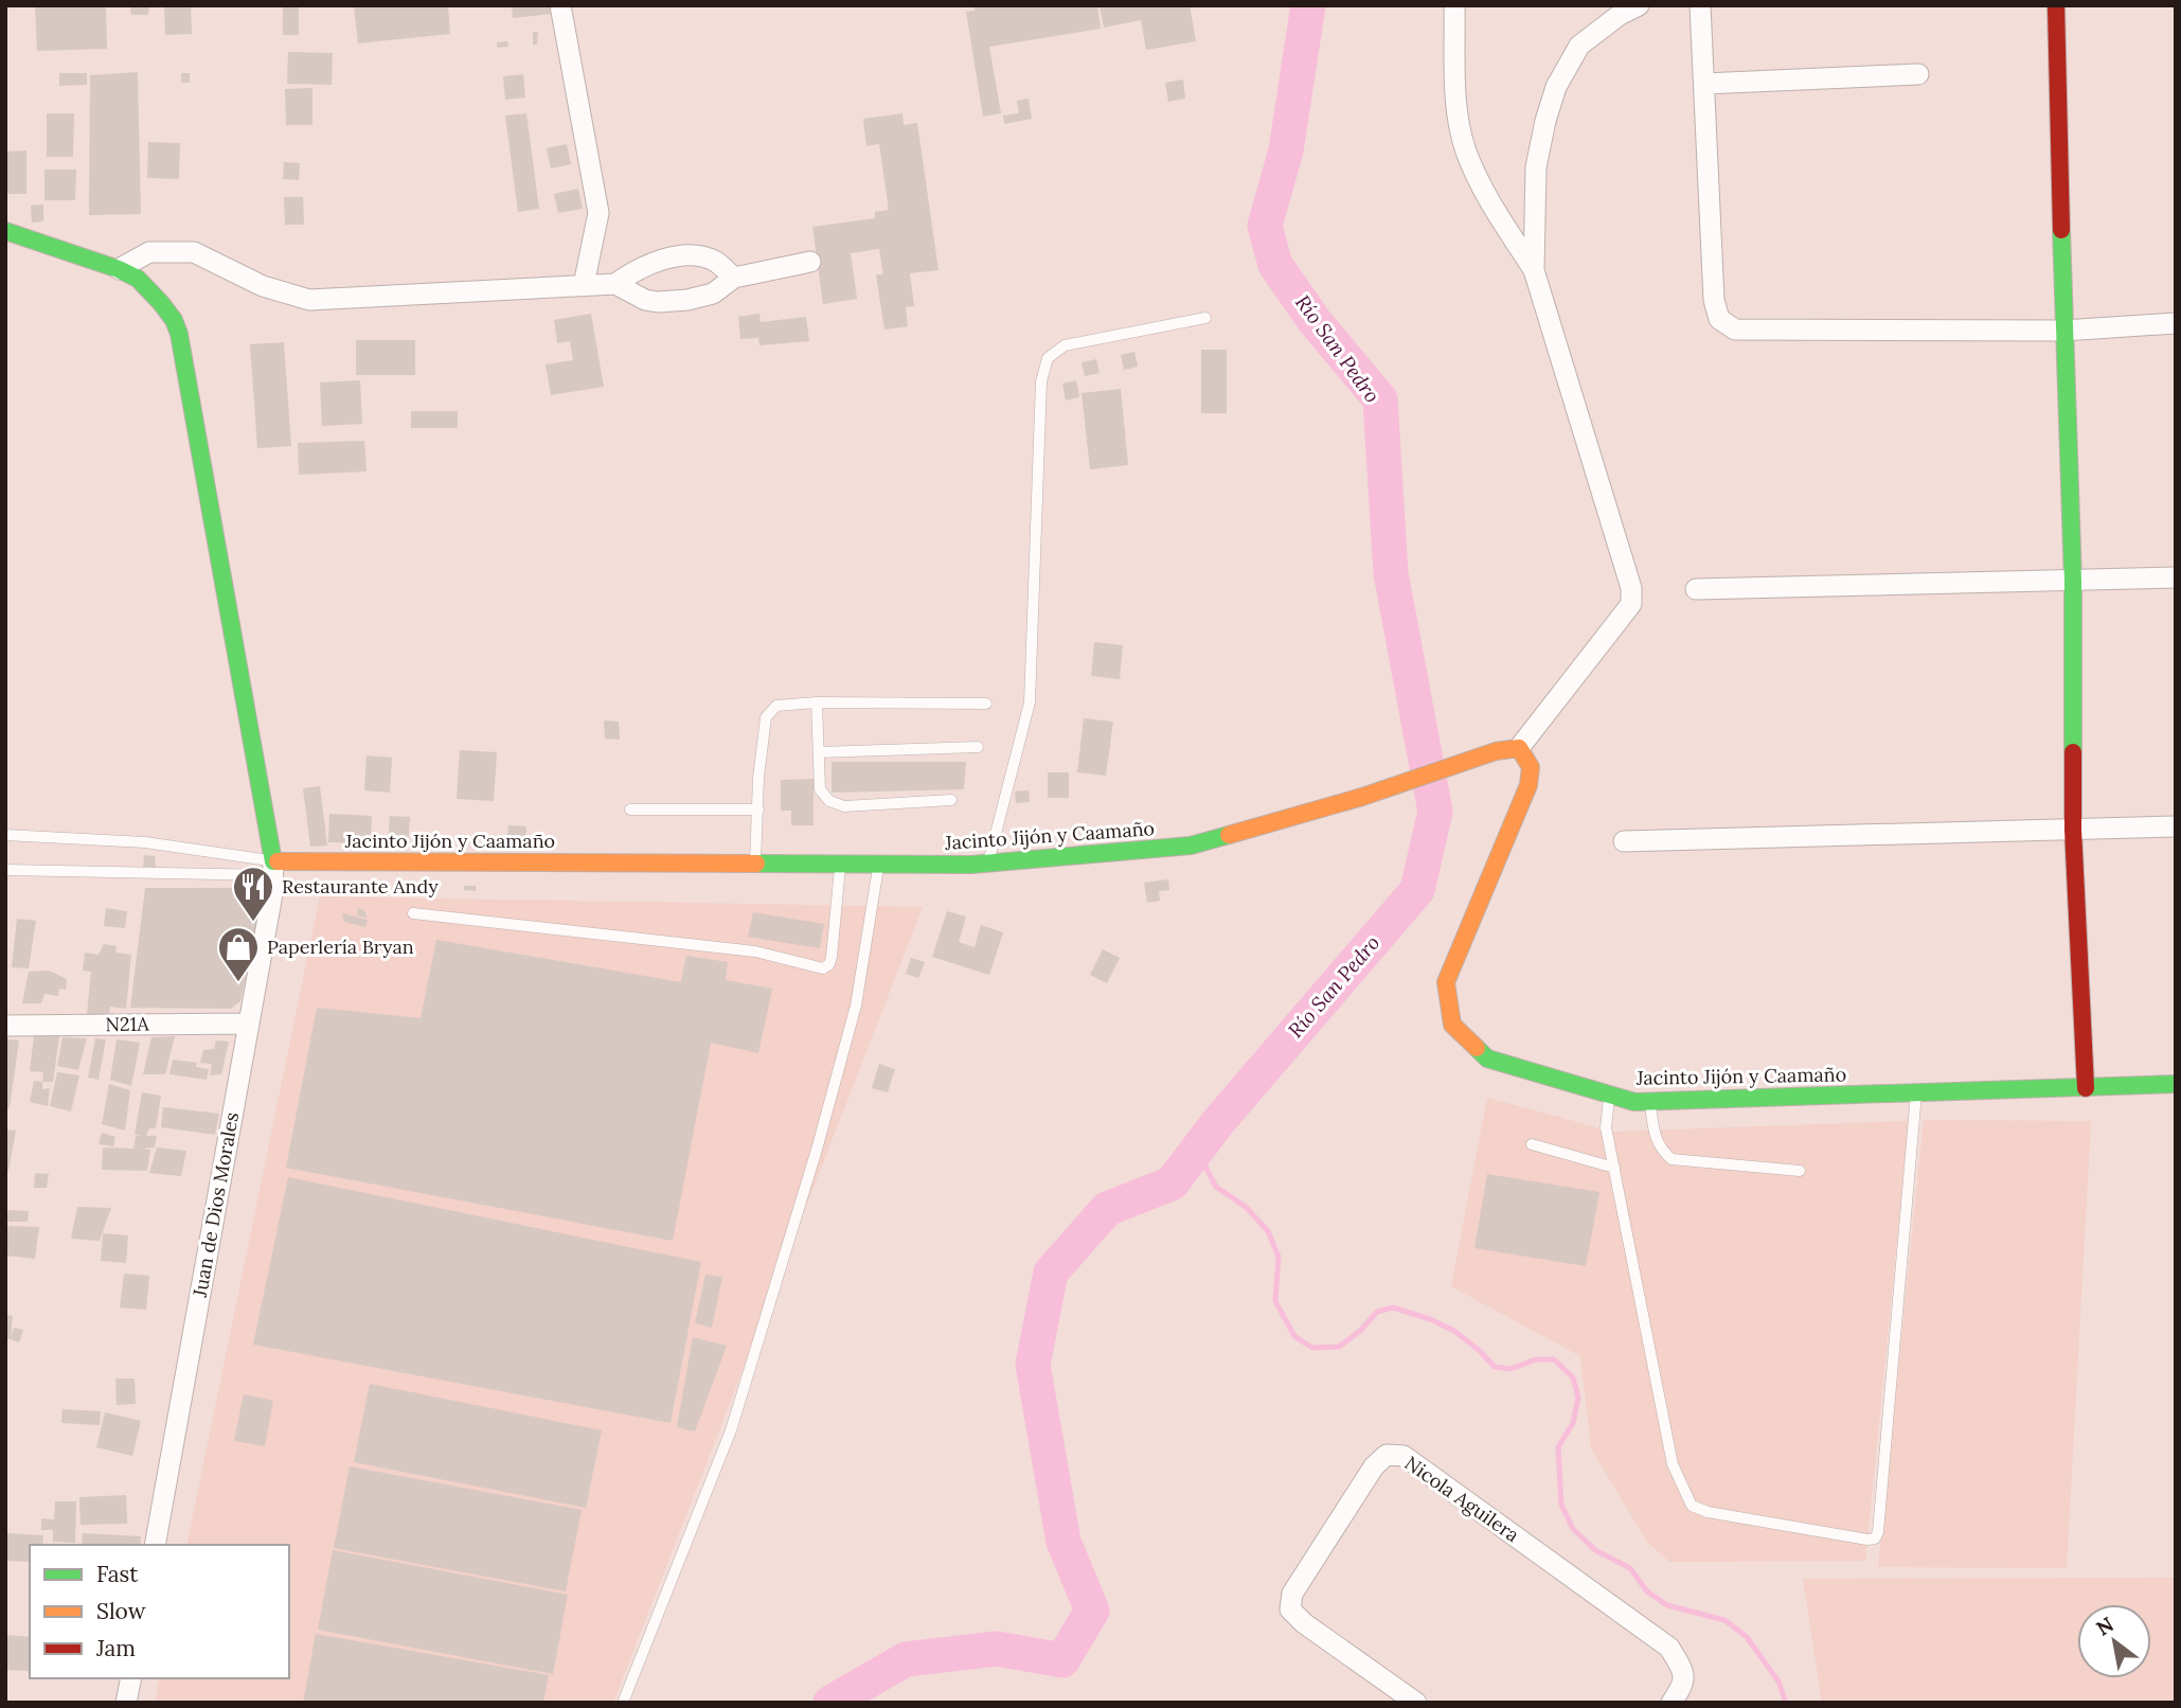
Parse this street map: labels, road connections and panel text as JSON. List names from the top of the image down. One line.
{"streets":{"street":["Jacinto Jijón y Caamaño","N21A","Juan de Dios Morales","Nicola Aguilera"]},"crossings":[["Jacinto Jijón y Caamaño","Juan de Dios Morales"],["N21A","Juan de Dios Morales"]],"water":["Río San Pedro"],"places":{"restaurant":["Restaurante Andy"],"shop":["Paperlería Bryan"]},"legend":["Fast","Slow","Jam"],"north":"top left"}
